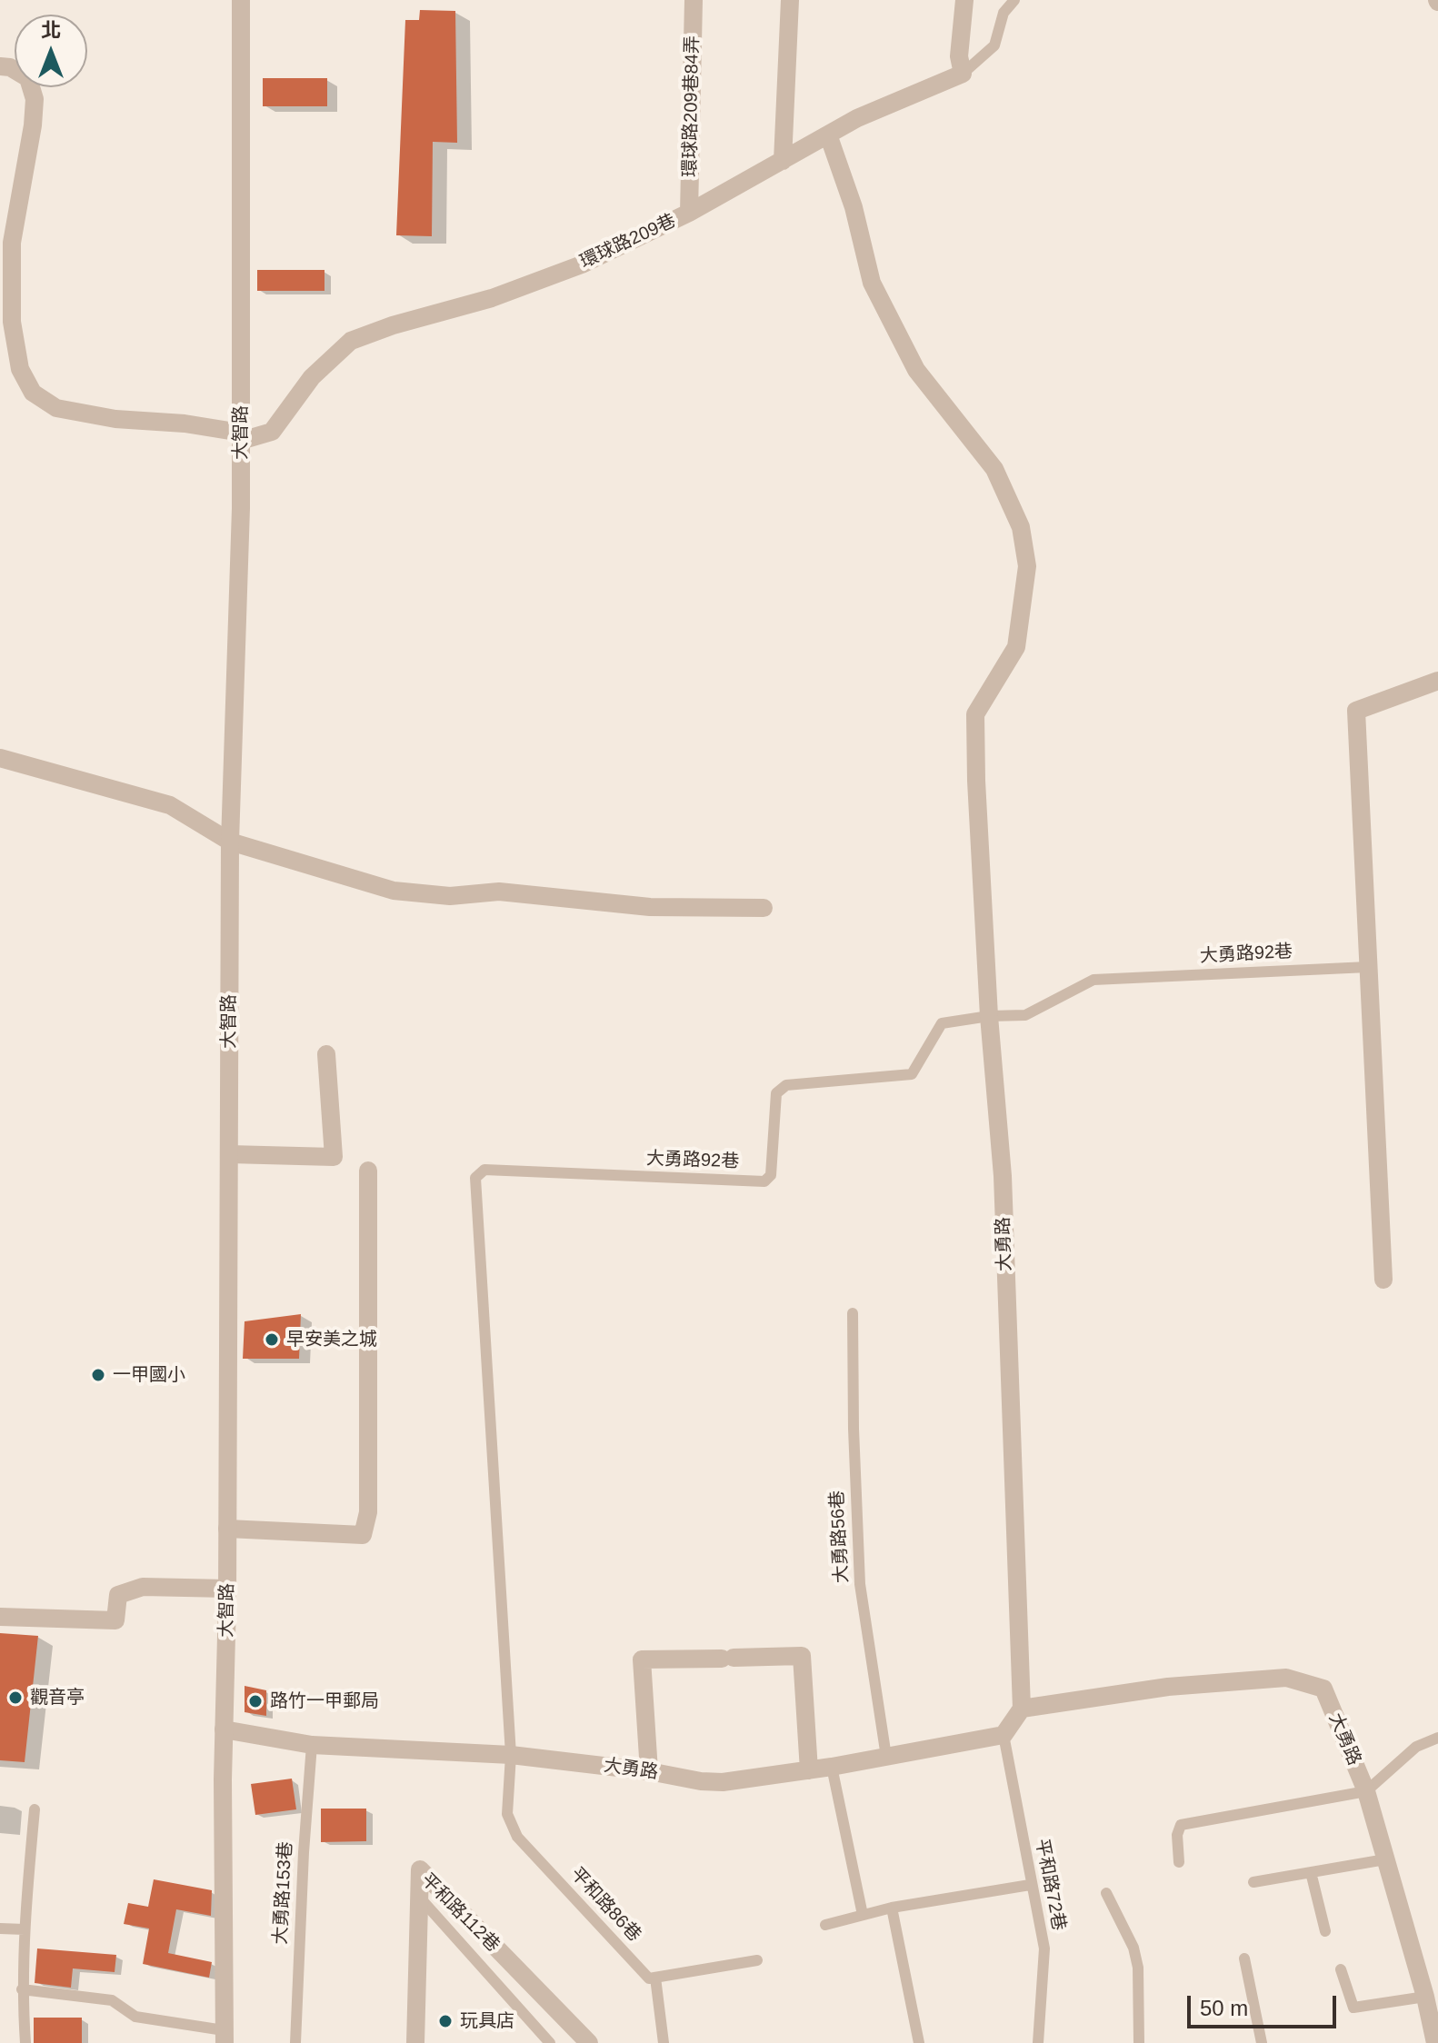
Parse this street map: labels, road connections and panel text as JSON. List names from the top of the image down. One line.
{"streets":{"street":["環球路209巷84弄","環球路209巷","大智路","大勇路","平和路112巷"],"lane":["大勇路92巷","大勇路56巷","平和路72巷","大勇路153巷","平和路86巷"]},"crossings":[["環球路209巷84弄","環球路209巷"],["環球路209巷","大智路"],["環球路209巷","大勇路"],["大智路","大勇路"],["大勇路92巷","大勇路"],["大勇路92巷","平和路86巷"],["大勇路","大勇路56巷"],["大勇路","平和路72巷"],["大勇路","大勇路153巷"],["大勇路","平和路86巷"]],"places":["早安美之城","一甲國小","觀音亭","路竹一甲郵局","玩具店"],"scale_bar":"50 m","north":"top"}
